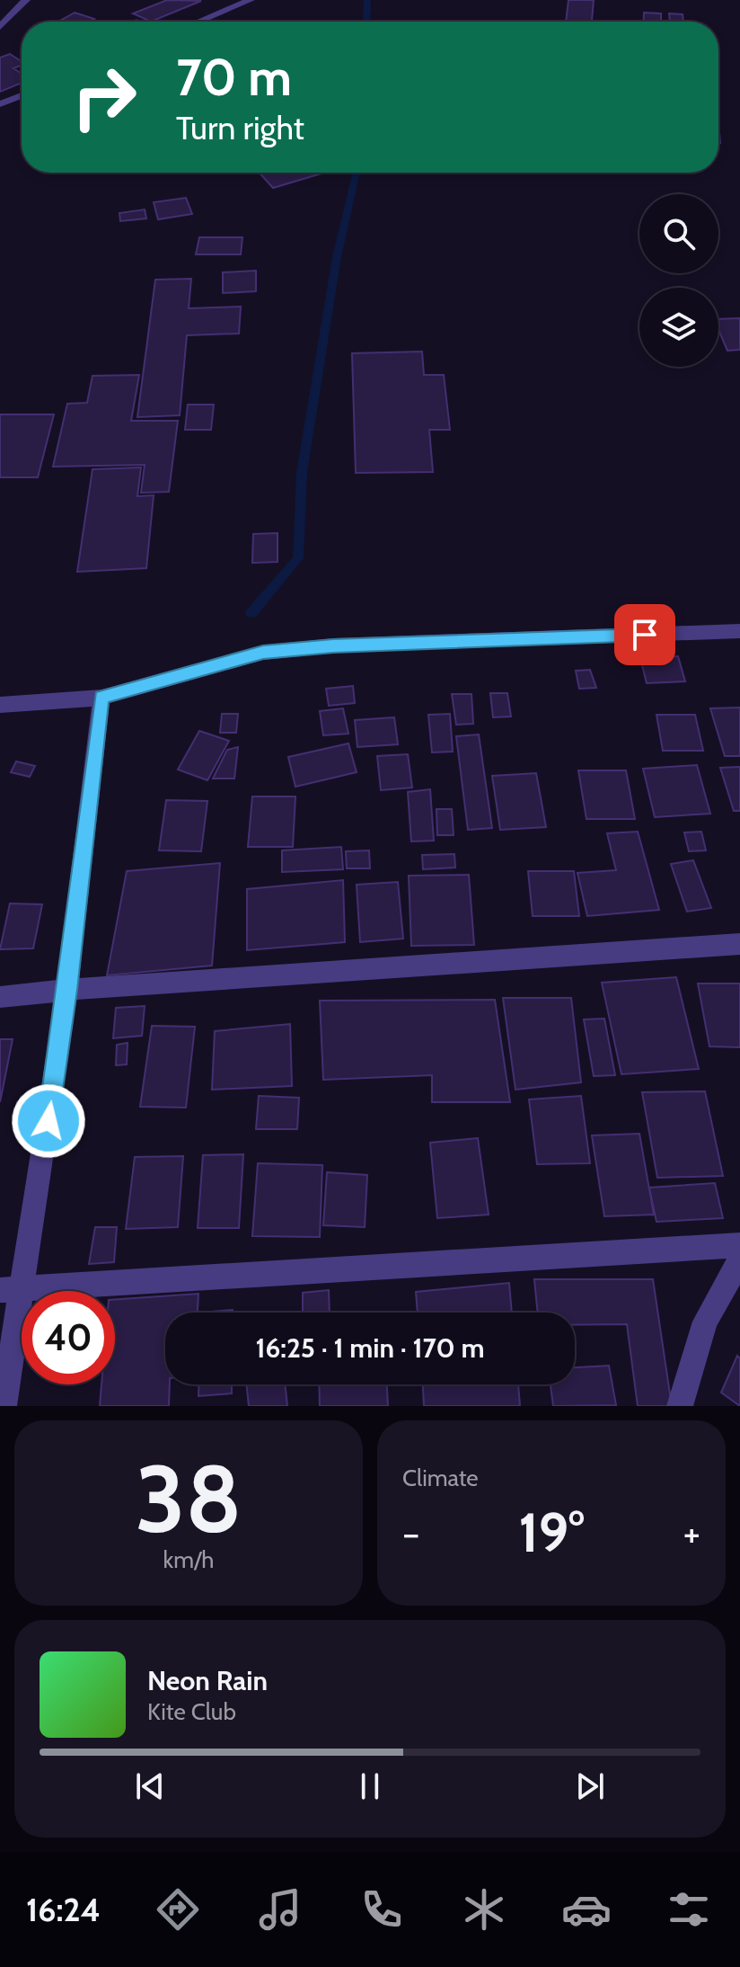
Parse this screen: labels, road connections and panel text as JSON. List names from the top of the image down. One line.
{"page":{"turn":["70 m","Turn right"],"limit":"40","trip":"16:25 · 1 min · 170 m","tile":[["38","km/h"],"Climate"],"heat":["−","19°","+"],"song":["Neon Rain","Kite Club"],"tabs":"16:24"}}
